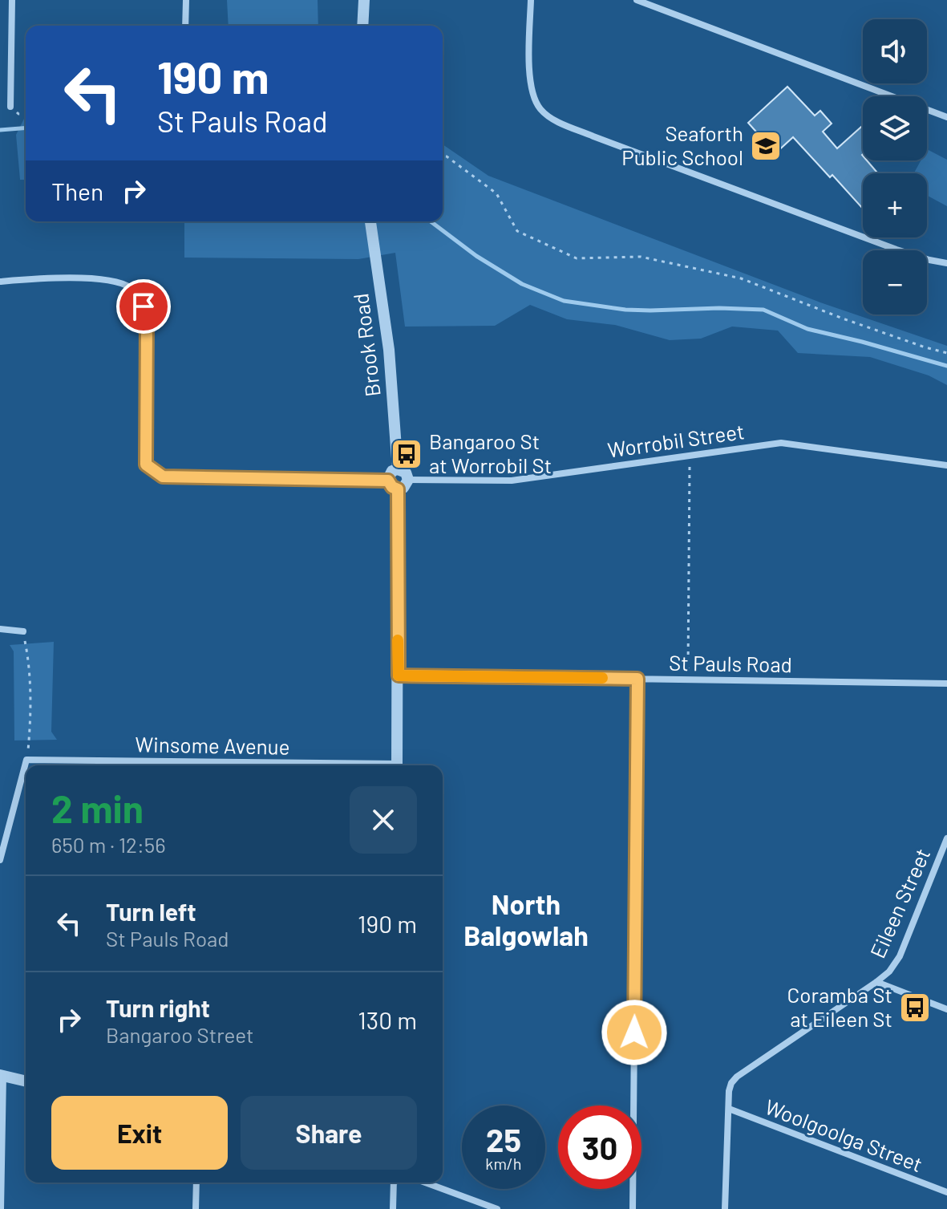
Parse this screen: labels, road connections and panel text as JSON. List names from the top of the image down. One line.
{"streets":{"street":["Brook Road","Worrobil Street","St Pauls Road","Winsome Avenue","Eileen Street","Woolgoolga Street"]},"crossings":[["Brook Road","Worrobil Street"],["Eileen Street","Woolgoolga Street"]],"districts":["North Balgowlah"],"places":{"school or university":["Seaforth Public School"],"bus stop":["Bangaroo St at Worrobil St","Coramba St at Eileen St"]},"page":{"map_buttons":["+","−"],"turn":["190 m","St Pauls Road"],"then":"Then","heading":["2 min","650 m · 12:56"],"list":[{"name":"Turn left","note":"St Pauls Road","value":"190 m"},{"name":"Turn right","note":"Bangaroo Street","value":"130 m"}],"buttons":["Exit","Share"],"speed":"25 km/h","limit":"30"}}
